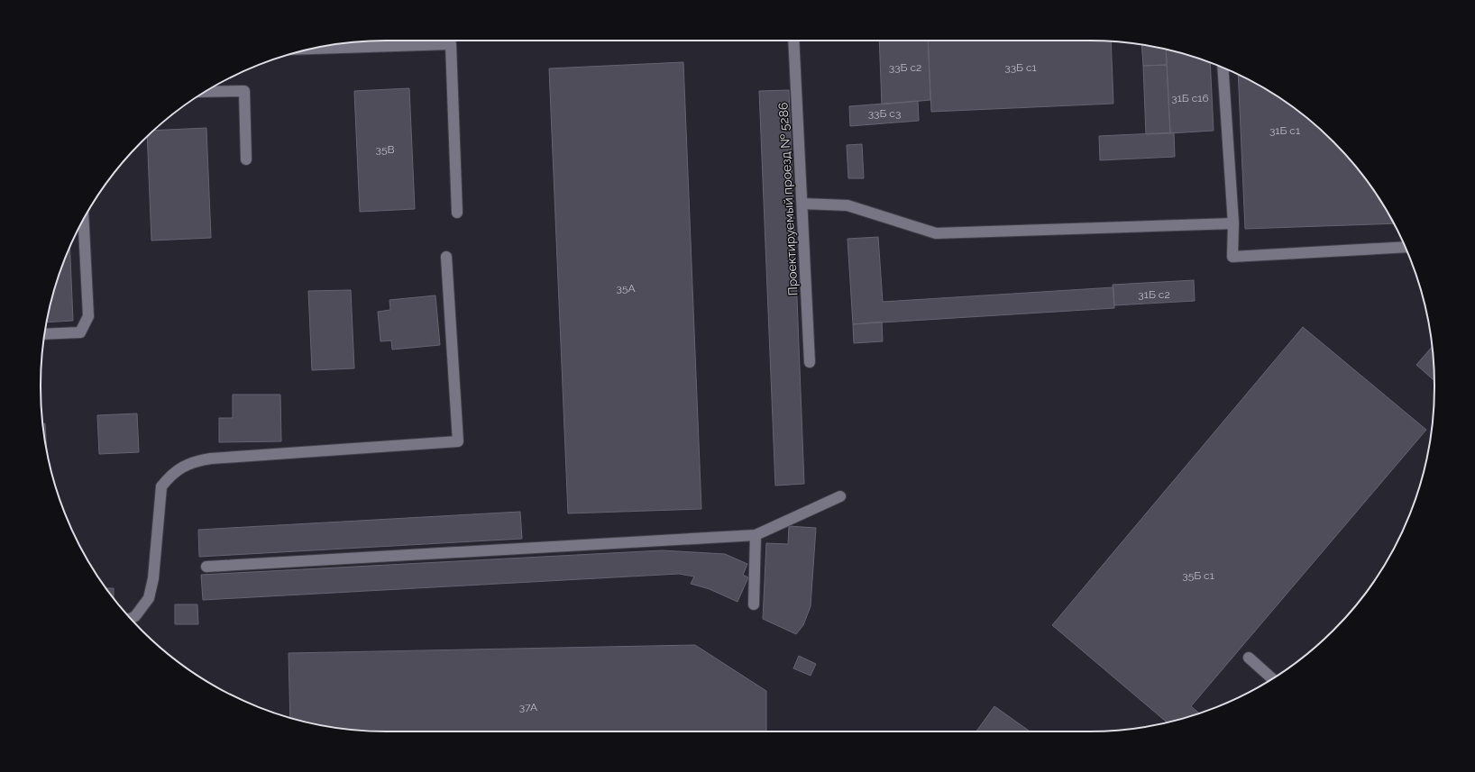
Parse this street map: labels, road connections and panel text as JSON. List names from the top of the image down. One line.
{"streets":{"street":["Проектируемый проезд № 5286"]},"house_numbers":["33Б с2","33Б с1","31Б с16","33Б с3","31Б c1","35В","35А","31Б с2","35Б с1","37А"]}
